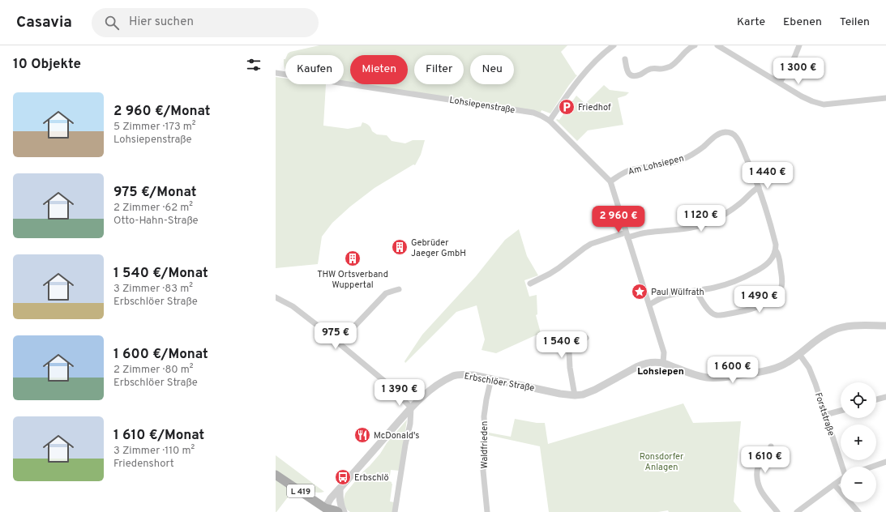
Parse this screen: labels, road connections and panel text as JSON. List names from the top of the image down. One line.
{"streets":{"main road":["L 419"],"street":["Lohsiepenstraße","Am Lohsiepen","Erbschlöer Straße","Forststraße","Waldfrieden"]},"crossings":[["Lohsiepenstraße","Am Lohsiepen"],["Lohsiepenstraße","Erbschlöer Straße"],["Erbschlöer Straße","Forststraße"],["Erbschlöer Straße","Waldfrieden"],["Erbschlöer Straße","L 419"]],"districts":["Lohsiepen"],"parks":["Ronsdorfer Anlagen"],"places":{"parking":["Friedhof"],"building":["Gebrüder Jaeger GmbH","THW Ortsverband Wuppertal"],"place":["Paul Wülfrath"],"restaurant":["McDonald's"],"bus stop":["Erbschlö"]},"page":{"header":"Casavia","search":"Hier suchen","nav":["Karte","Ebenen","Teilen"],"heading":"10 Objekte","chip":["Kaufen","Mieten","Filter","Neu"],"price":["1 300 €","1 440 €","1 120 €","2 960 €","1 490 €","975 €","1 540 €","1 600 €","1 390 €","1 610 €"],"list":[{"name":"2 960 €/Monat","note":"5 Zimmer · 173 m² · Lohsiepenstraße"},{"name":"975 €/Monat","note":"2 Zimmer · 62 m² · Otto-Hahn-Straße"},{"name":"1 540 €/Monat","note":"3 Zimmer · 83 m² · Erbschlöer Straße"},{"name":"1 600 €/Monat","note":"2 Zimmer · 80 m² · Erbschlöer Straße"},{"name":"1 610 €/Monat","note":"3 Zimmer · 110 m² · Friedenshort"}],"map_buttons":["+","−"]}}
